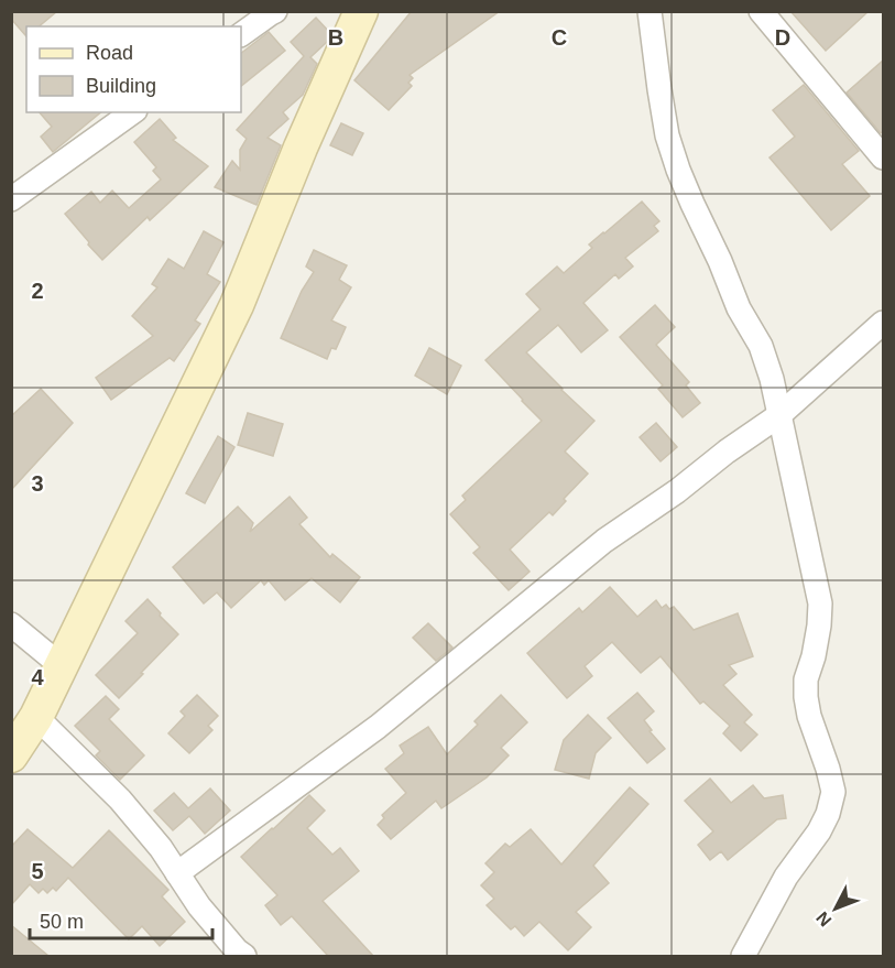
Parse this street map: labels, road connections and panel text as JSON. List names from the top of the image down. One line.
{"legend":["Road","Building"],"scale_bar":"50 m","north":"bottom left","grid":{"columns":["B","C","D"],"rows":["2","3","4","5"]}}
